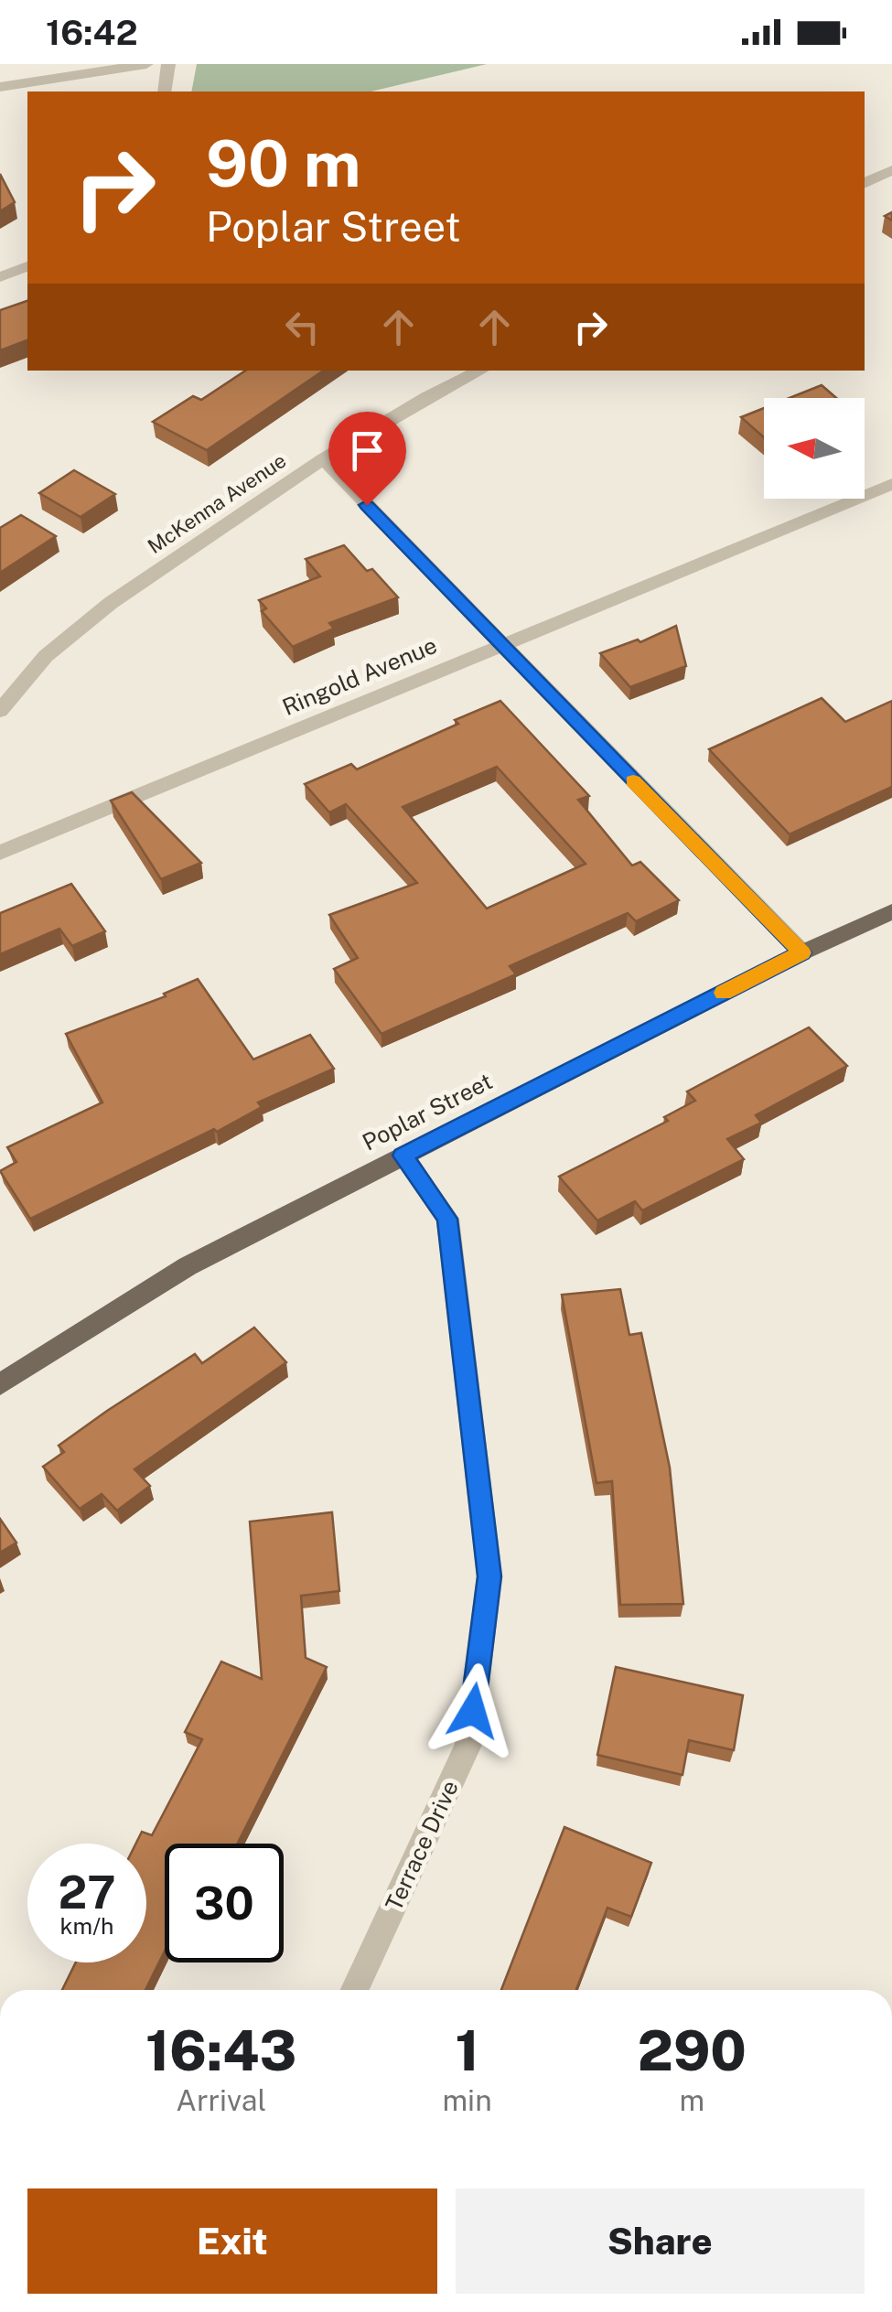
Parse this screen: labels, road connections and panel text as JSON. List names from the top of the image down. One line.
{"streets":{"main road":["Poplar Street"],"street":["McKenna Avenue","Ringold Avenue","Terrace Drive"]},"crossings":[["Poplar Street","Terrace Drive"]],"north":"left","page":{"status":"16:42","turn":["90 m","Poplar Street"],"speed":"27 km/h","limit":"30","eta":["16:43","Arrival","1","min","290","m"],"buttons":["Exit","Share"]}}
